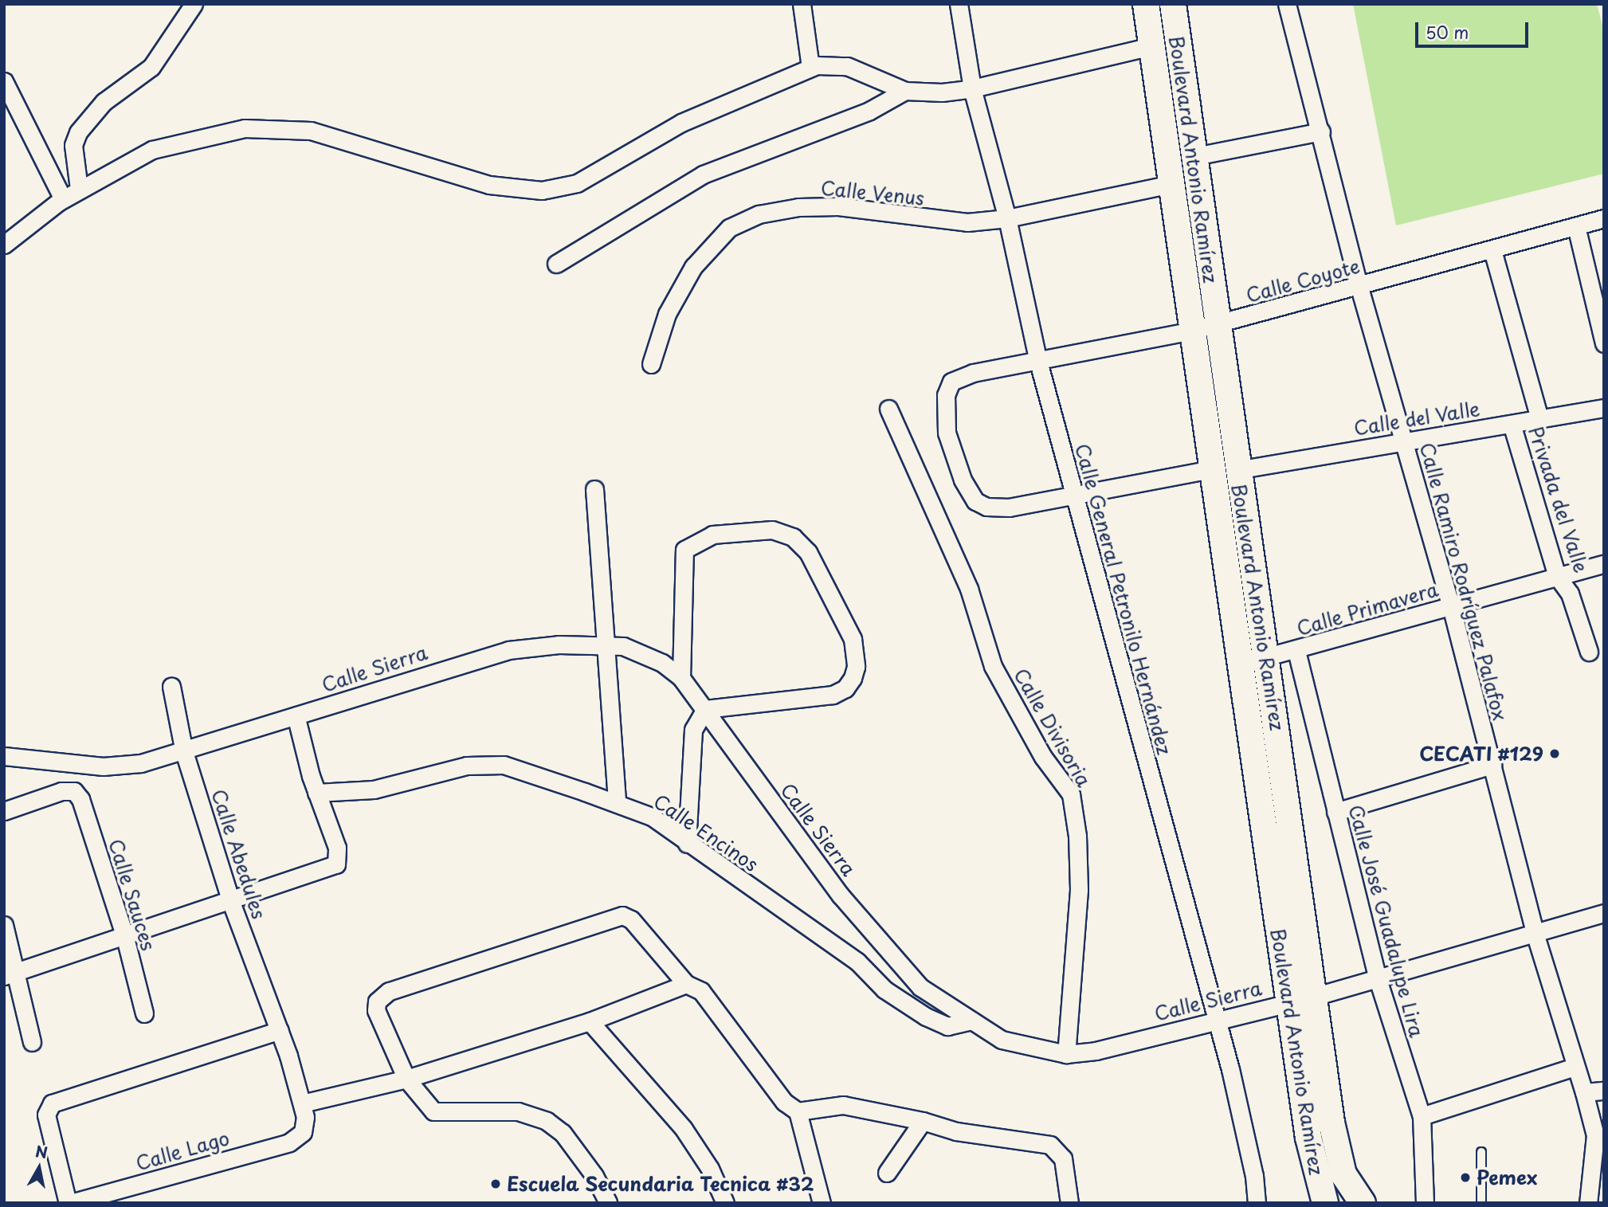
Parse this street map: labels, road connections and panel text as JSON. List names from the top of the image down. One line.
{"streets":{"main road":["Boulevard Antonio Ramírez"],"street":["Calle Venus","Calle Coyote","Calle del Valle","Privada del Valle","Calle Ramiro Rodríguez Palafox","Calle General Petronilo Hernández","Calle Primavera","Calle Sierra","Calle Divisoria","Calle Encinos","Calle Abedules","Calle Sauces","Calle José Guadalupe Lira","Calle Lago"]},"crossings":[["Boulevard Antonio Ramírez","Calle Venus"],["Boulevard Antonio Ramírez","Calle Coyote"],["Boulevard Antonio Ramírez","Calle del Valle"],["Boulevard Antonio Ramírez","Calle Primavera"],["Boulevard Antonio Ramírez","Calle Sierra"],["Calle Venus","Calle General Petronilo Hernández"],["Calle Coyote","Privada del Valle"],["Calle Coyote","Calle Ramiro Rodríguez Palafox"],["Calle Coyote","Calle General Petronilo Hernández"],["Calle del Valle","Privada del Valle"],["Calle del Valle","Calle Ramiro Rodríguez Palafox"],["Privada del Valle","Calle Primavera"],["Calle Ramiro Rodríguez Palafox","Calle Primavera"],["Calle Ramiro Rodríguez Palafox","Calle Sierra"],["Calle General Petronilo Hernández","Calle Sierra"],["Calle Primavera","Calle José Guadalupe Lira"],["Calle Sierra","Calle Divisoria"],["Calle Sierra","Calle Encinos"],["Calle Sierra","Calle Abedules"],["Calle Sierra","Calle José Guadalupe Lira"],["Calle Abedules","Calle Lago"]],"places":["CECATI #129","Pemex","Escuela Secundaria Tecnica #32"],"scale_bar":"50 m","north":"top"}
